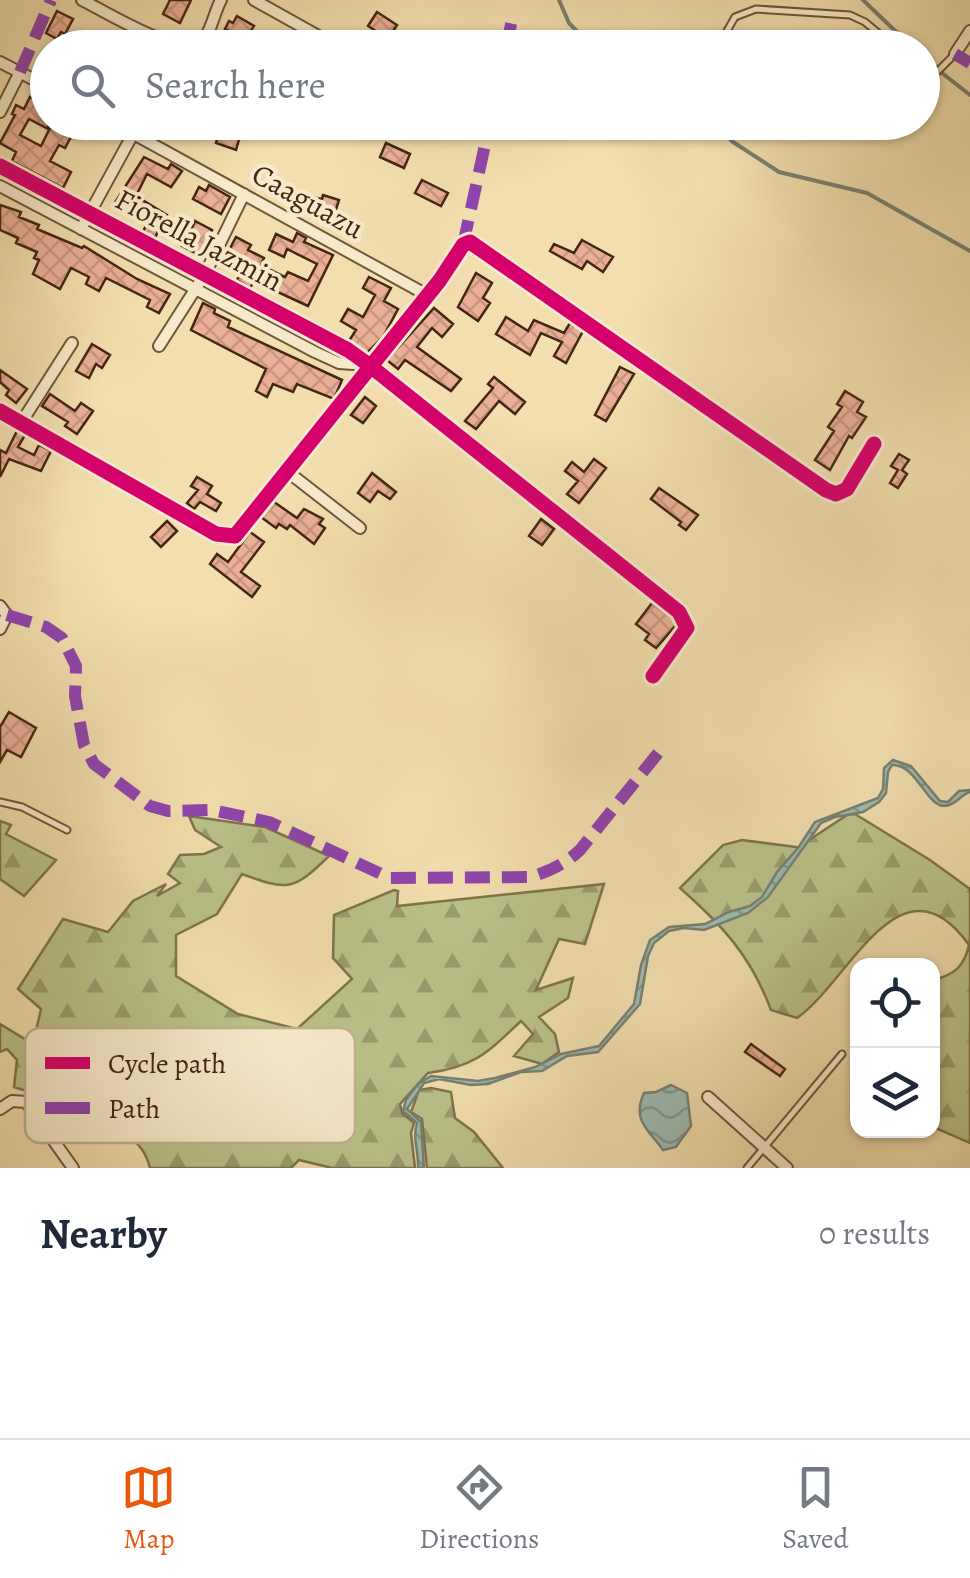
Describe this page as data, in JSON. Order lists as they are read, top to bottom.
{
  "streets": {
    "street": ["Caaguazu", "Fiorella Jazmin"]
  },
  "legend": ["Cycle path", "Path"],
  "page": {
    "search": "Search here",
    "heading": ["Nearby", "0 results"],
    "nav": ["Map", "Directions", "Saved"]
  }
}
